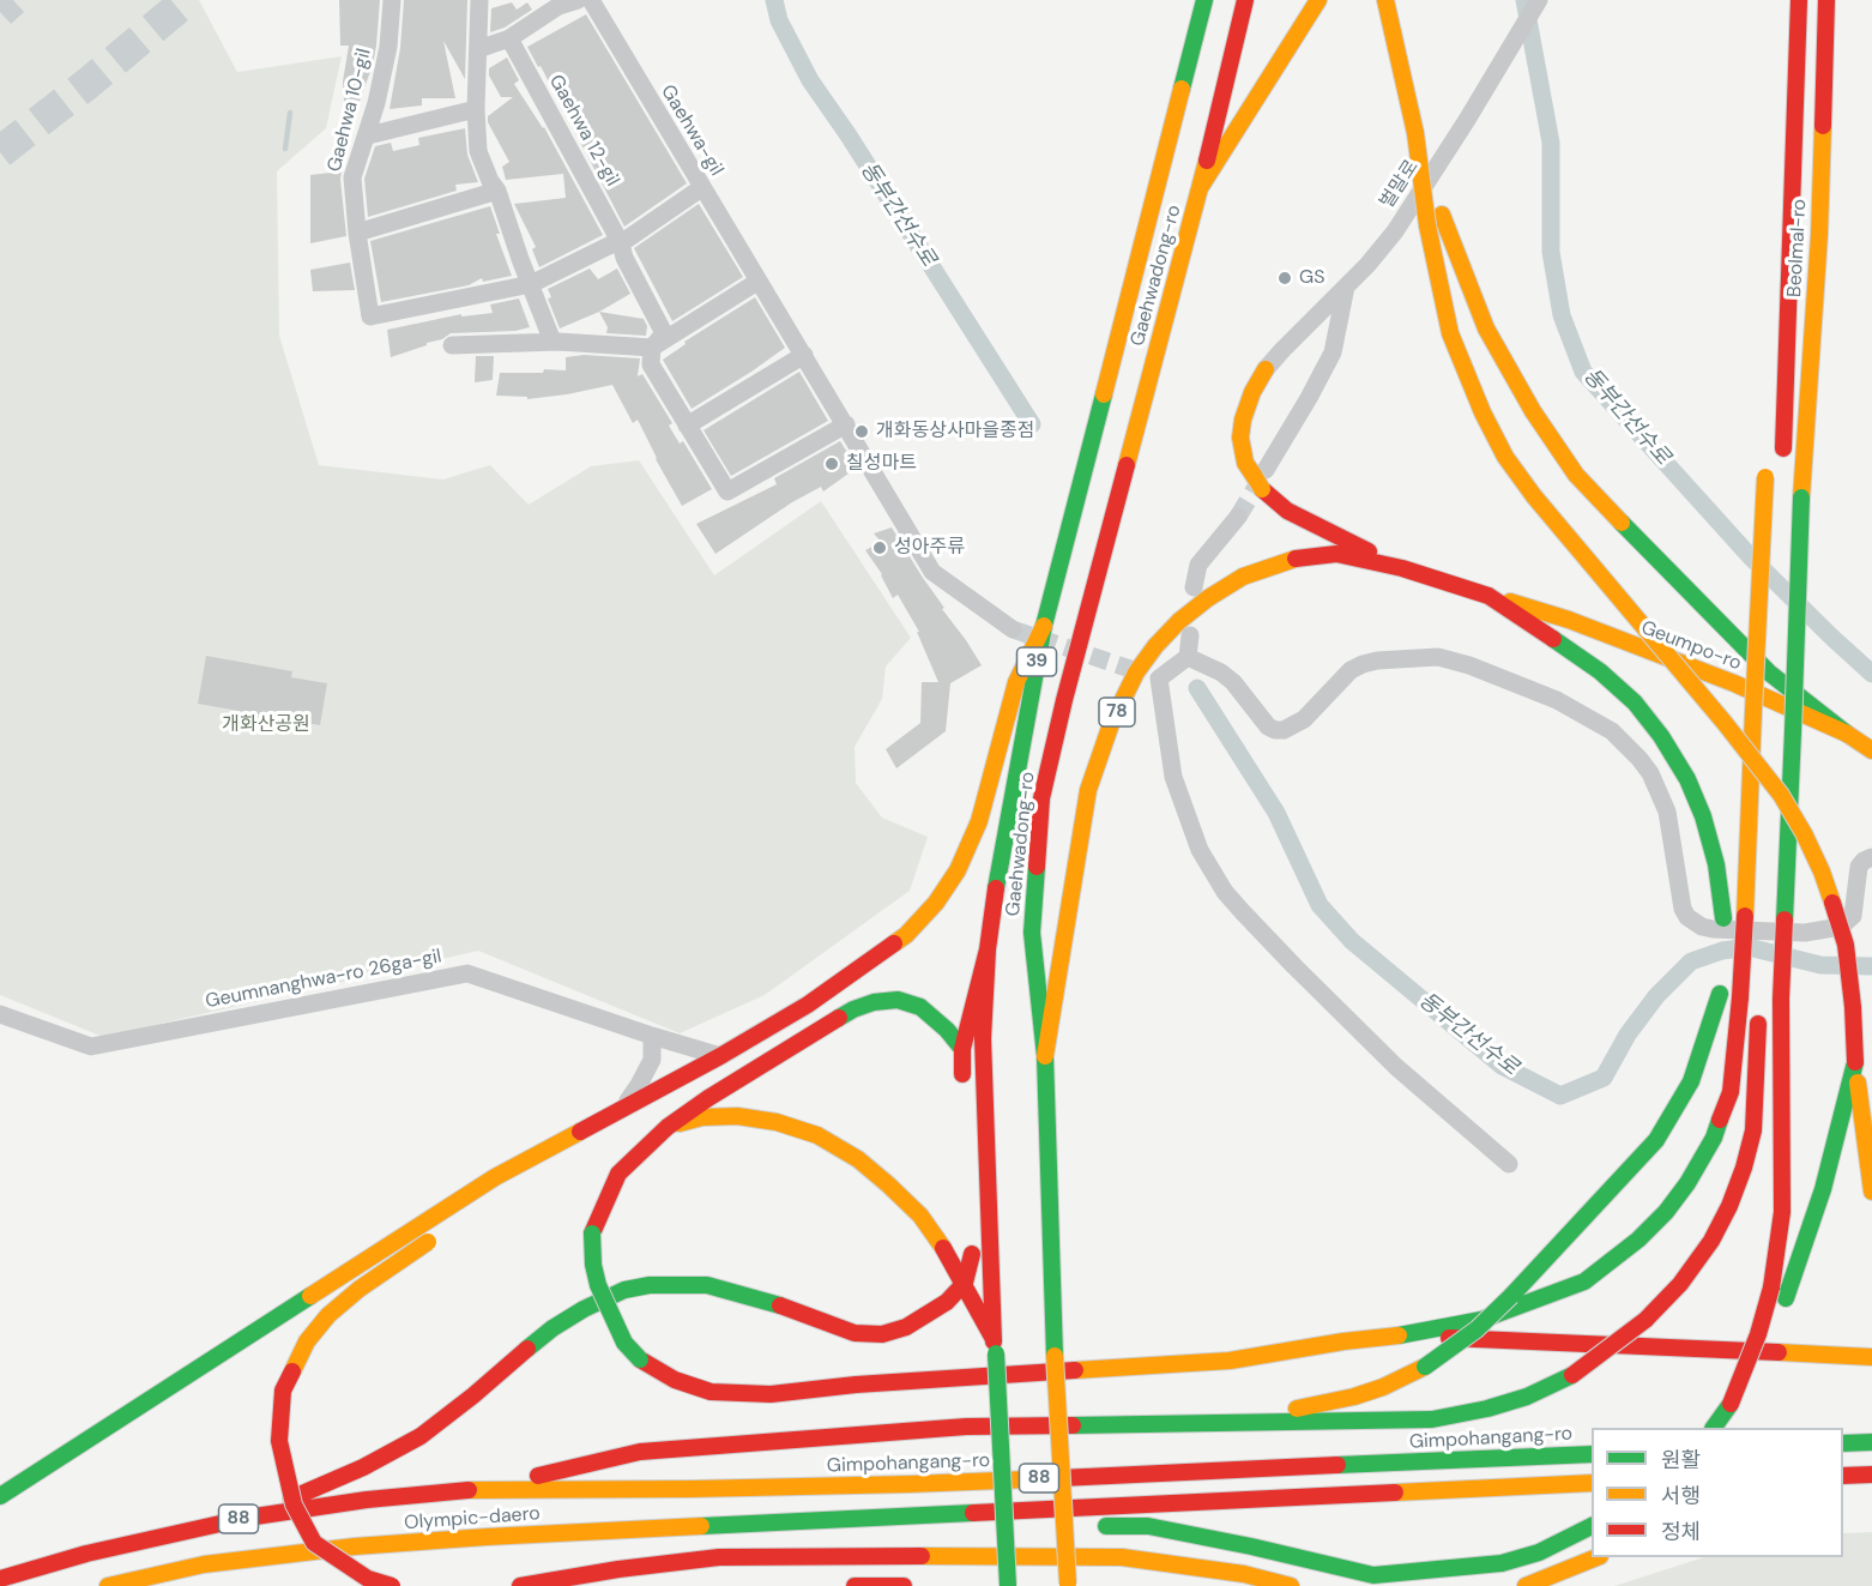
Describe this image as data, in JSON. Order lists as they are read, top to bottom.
{
  "streets": {
    "main road": [
      "Beolmal-ro",
      "Gaehwadong-ro",
      "Geumpo-ro",
      "39",
      "78",
      "Gimpohangang-ro",
      "88",
      "Olympic-daero"
    ],
    "street": [
      "Gaehwa 10-gil",
      "Gaehwa 12-gil",
      "Gaehwa-gil",
      "벌말로",
      "Geumnanghwa-ro 26ga-gil"
    ]
  },
  "crossings": [
    ["Gaehwa 12-gil", "Gaehwa-gil"],
    ["Gaehwadong-ro", "78"],
    ["Geumpo-ro", "78"],
    ["Gimpohangang-ro", "Olympic-daero"],
    ["88", "Olympic-daero"]
  ],
  "water": ["동부간선수로"],
  "parks": ["개화산공원"],
  "places": [
    "GS",
    "개화동상사마을종점",
    "칠성마트",
    "성아주류"
  ],
  "legend": ["원활", "서행", "정체"]
}
